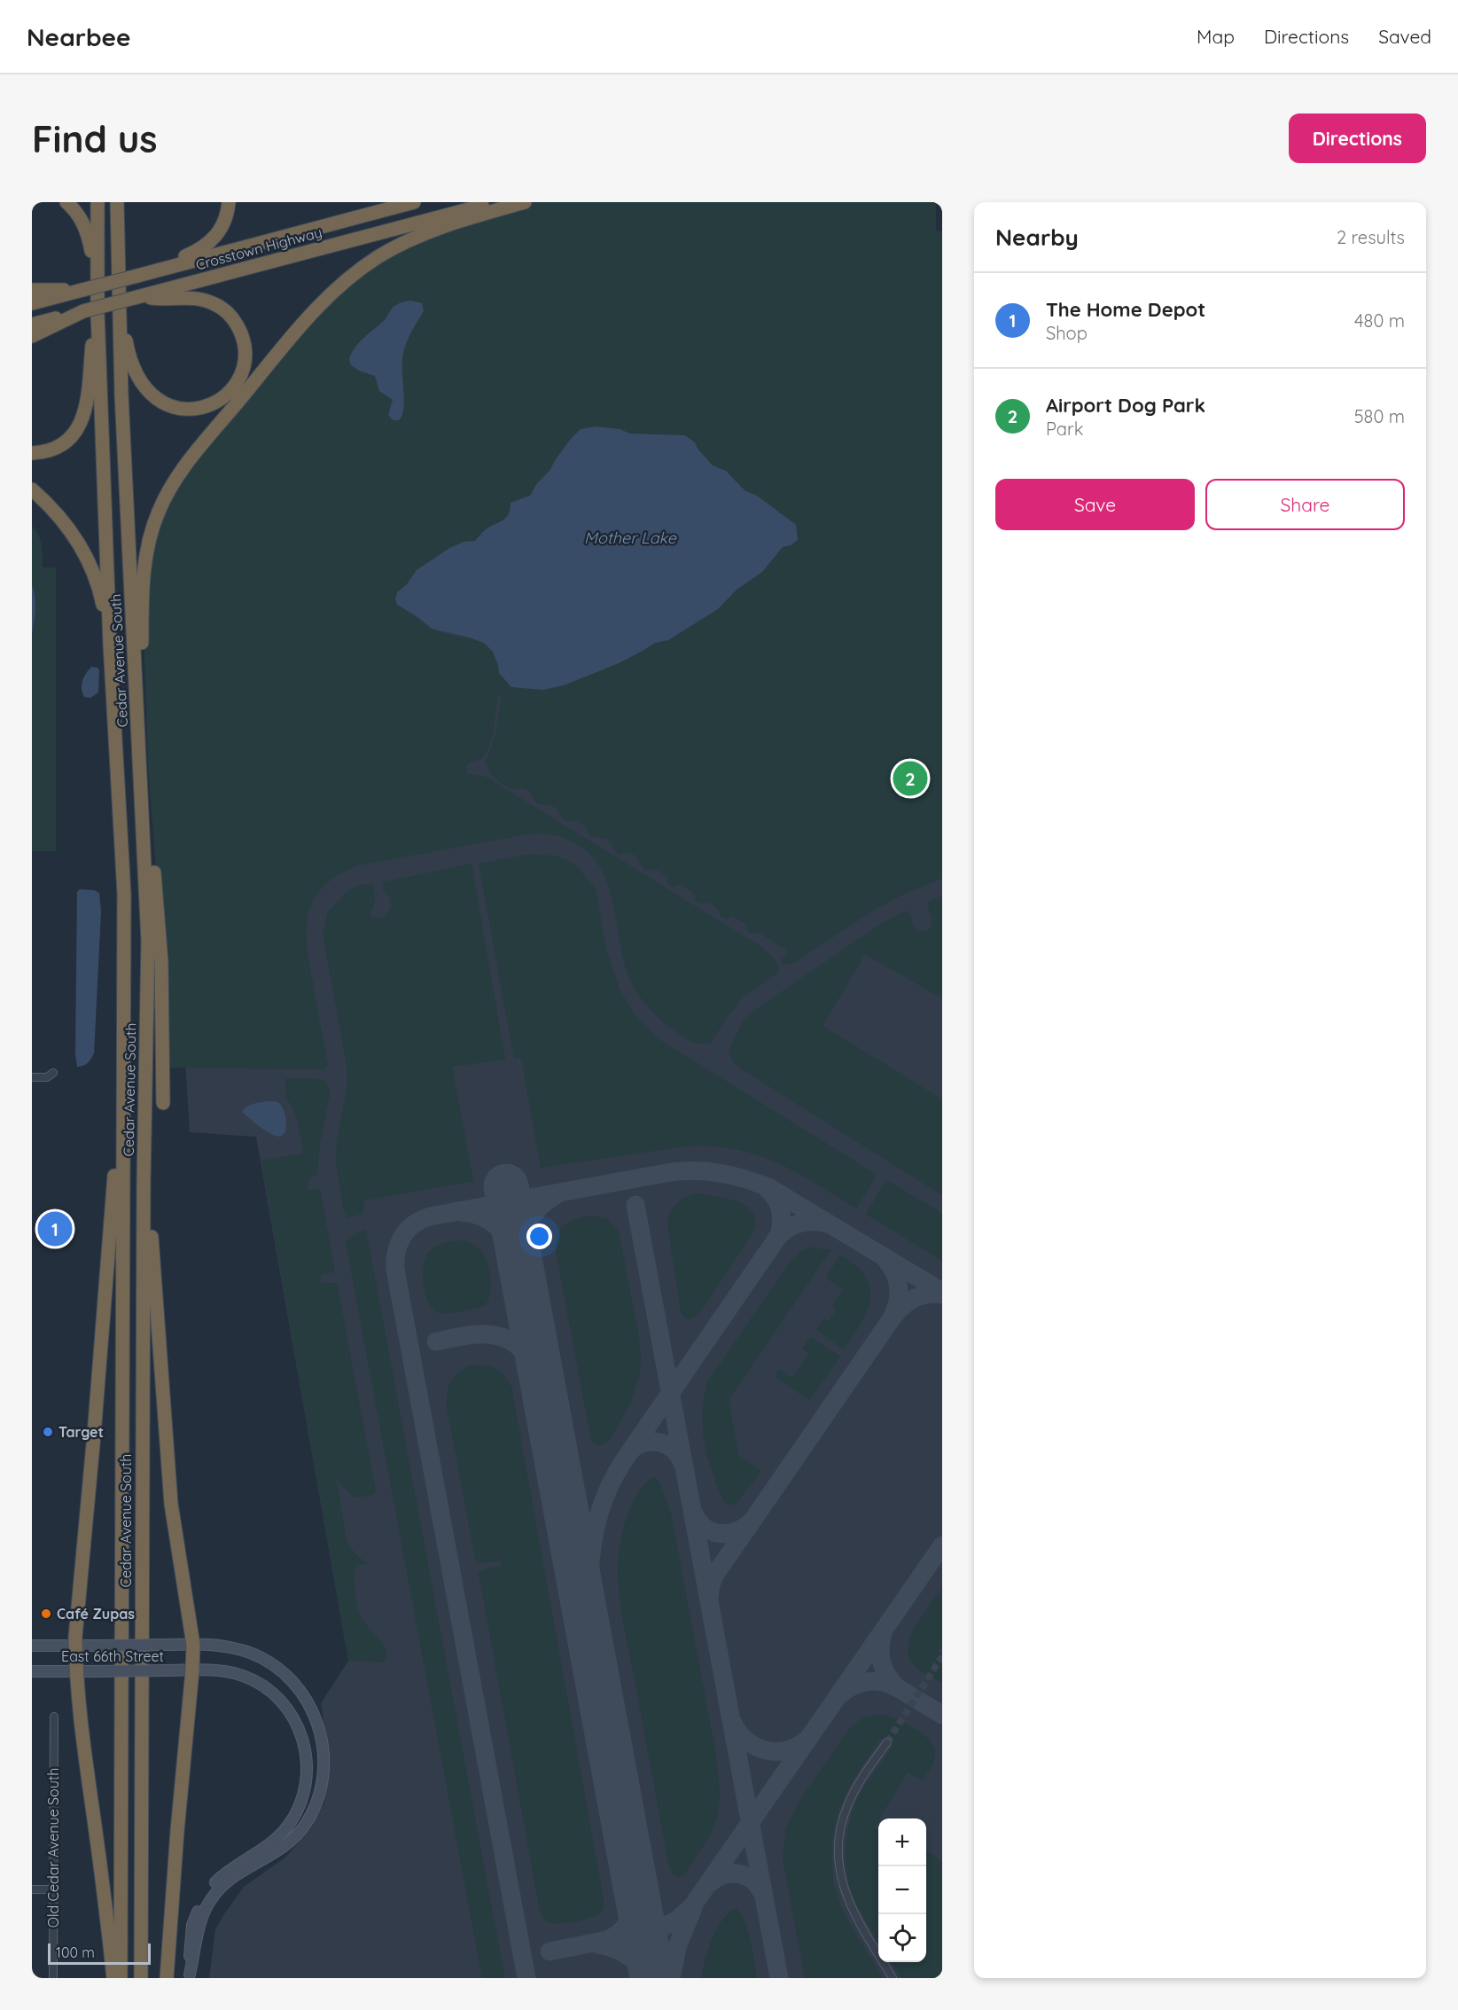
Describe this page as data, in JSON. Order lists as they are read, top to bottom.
{
  "streets": {
    "highway": ["Crosstown Highway", "Cedar Avenue South"],
    "street": ["East 66th Street", "Old Cedar Avenue South"]
  },
  "water": ["Mother Lake"],
  "places": ["Target", "Café Zupas"],
  "scale_bar": "100 m",
  "page": {
    "header": "Nearbee",
    "nav": ["Map", "Directions", "Saved"],
    "buttons": [
      "Directions",
      ["Save", "Share"]
    ],
    "title": "Find us",
    "heading": ["Nearby", "2 results"],
    "list": [
      {
        "mark": "1",
        "name": "The Home Depot",
        "note": "Shop",
        "value": "480 m"
      },
      {
        "mark": "2",
        "name": "Airport Dog Park",
        "note": "Park",
        "value": "580 m"
      }
    ],
    "pins": ["2", "1"],
    "map_buttons": ["+", "−"],
    "scale": "100 m"
  }
}
